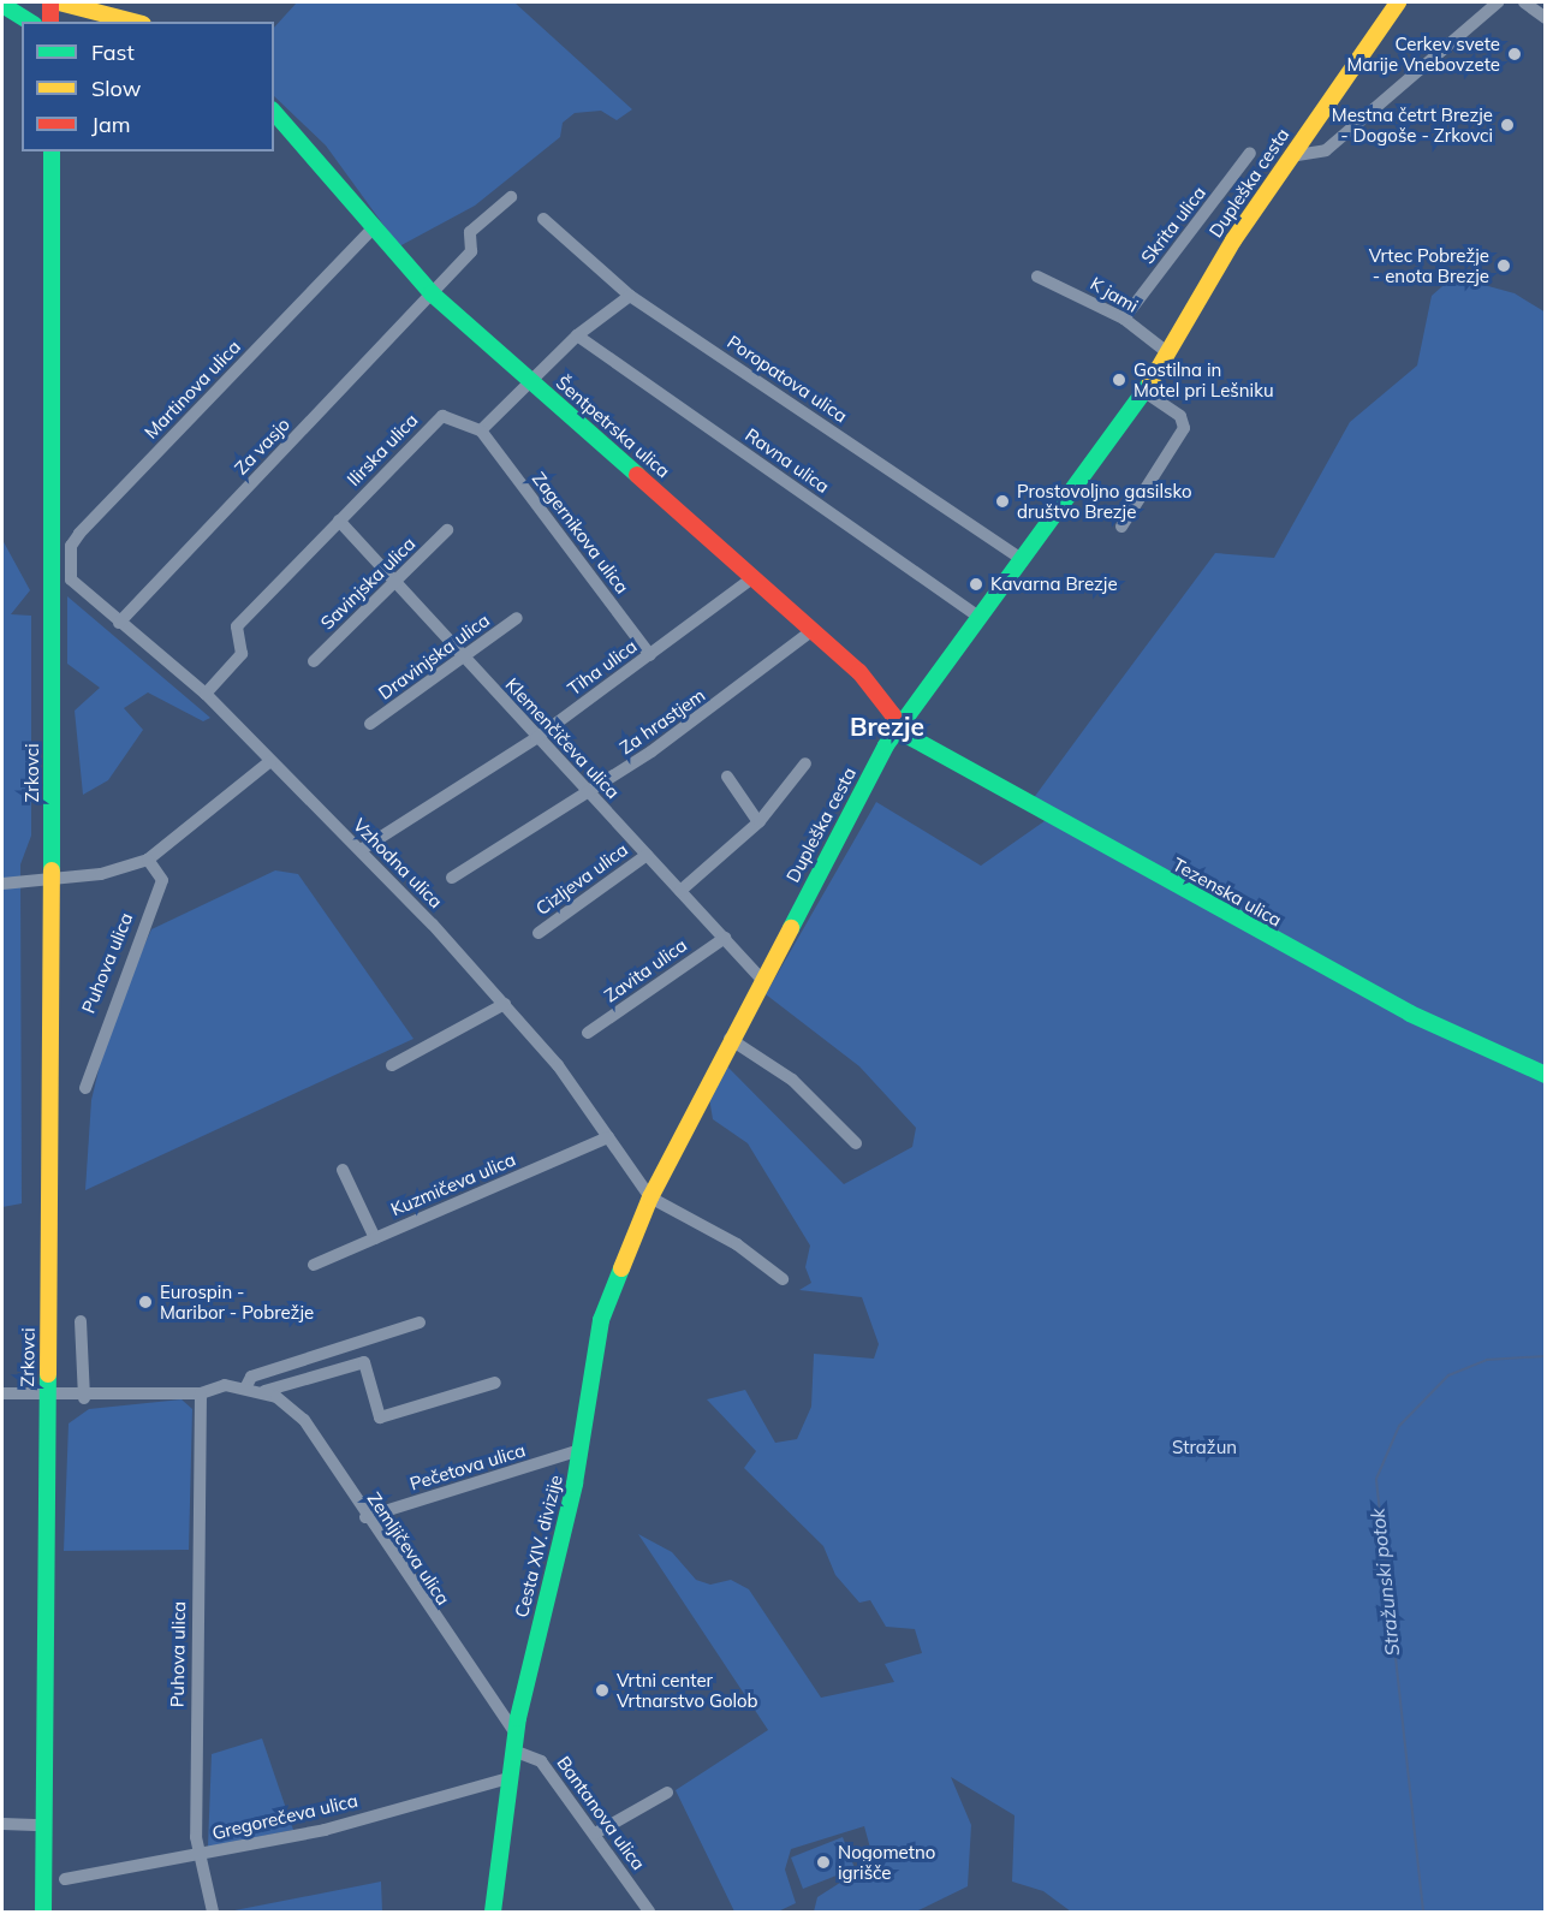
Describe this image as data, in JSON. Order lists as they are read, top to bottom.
{
  "streets": {
    "main road": [
      "Dupleška cesta",
      "Šentpetrska ulica",
      "Zrkovci",
      "Tezenska ulica",
      "Cesta XIV. divizije"
    ],
    "street": [
      "Skrita ulica",
      "K jami",
      "Poropatova ulica",
      "Martinova ulica",
      "Za vasjo",
      "Ilirska ulica",
      "Ravna ulica",
      "Zagernikova ulica",
      "Savinjska ulica",
      "Dravinjska ulica",
      "Tiha ulica",
      "Za hrastjem",
      "Klemenčičeva ulica",
      "Vzhodna ulica",
      "Cizljeva ulica",
      "Puhova ulica",
      "Zavita ulica",
      "Kuzmičeva ulica",
      "Pečetova ulica",
      "Zemljičeva ulica",
      "Bantanova ulica",
      "Gregorečeva ulica"
    ]
  },
  "crossings": [
    ["Dupleška cesta", "K jami"],
    ["Dupleška cesta", "Poropatova ulica"],
    ["Dupleška cesta", "Šentpetrska ulica"],
    ["Dupleška cesta", "Ravna ulica"],
    ["Dupleška cesta", "Klemenčičeva ulica"],
    ["Dupleška cesta", "Vzhodna ulica"],
    ["Dupleška cesta", "Tezenska ulica"],
    ["Dupleška cesta", "Cesta XIV. divizije"],
    ["Skrita ulica", "K jami"],
    ["Martinova ulica", "Šentpetrska ulica"],
    ["Martinova ulica", "Vzhodna ulica"],
    ["Šentpetrska ulica", "Za vasjo"],
    ["Šentpetrska ulica", "Tiha ulica"],
    ["Šentpetrska ulica", "Za hrastjem"],
    ["Šentpetrska ulica", "Tezenska ulica"],
    ["Za vasjo", "Vzhodna ulica"],
    ["Ilirska ulica", "Zagernikova ulica"],
    ["Ilirska ulica", "Klemenčičeva ulica"],
    ["Ilirska ulica", "Vzhodna ulica"],
    ["Zagernikova ulica", "Tiha ulica"],
    ["Savinjska ulica", "Klemenčičeva ulica"],
    ["Dravinjska ulica", "Klemenčičeva ulica"],
    ["Tiha ulica", "Klemenčičeva ulica"],
    ["Tiha ulica", "Vzhodna ulica"],
    ["Za hrastjem", "Klemenčičeva ulica"],
    ["Klemenčičeva ulica", "Cizljeva ulica"],
    ["Klemenčičeva ulica", "Zavita ulica"],
    ["Zrkovci", "Zemljičeva ulica"],
    ["Vzhodna ulica", "Kuzmičeva ulica"],
    ["Vzhodna ulica", "Cesta XIV. divizije"],
    ["Puhova ulica", "Zemljičeva ulica"],
    ["Puhova ulica", "Gregorečeva ulica"],
    ["Pečetova ulica", "Cesta XIV. divizije"],
    ["Pečetova ulica", "Zemljičeva ulica"],
    ["Cesta XIV. divizije", "Zemljičeva ulica"],
    ["Cesta XIV. divizije", "Bantanova ulica"],
    ["Cesta XIV. divizije", "Gregorečeva ulica"],
    ["Zemljičeva ulica", "Bantanova ulica"]
  ],
  "districts": ["Brezje"],
  "water": ["Stražunski potok"],
  "parks": ["Stražun"],
  "places": [
    "Cerkev svete Marije Vnebovzete",
    "Mestna četrt Brezje - Dogoše - Zrkovci",
    "Vrtec Pobrežje - enota Brezje",
    "Gostilna in Motel pri Lešniku",
    "Prostovoljno gasilsko društvo Brezje",
    "Kavarna Brezje",
    "Eurospin - Maribor - Pobrežje",
    "Vrtni center Vrtnarstvo Golob",
    "Nogometno igrišče"
  ],
  "legend": ["Fast", "Slow", "Jam"]
}
